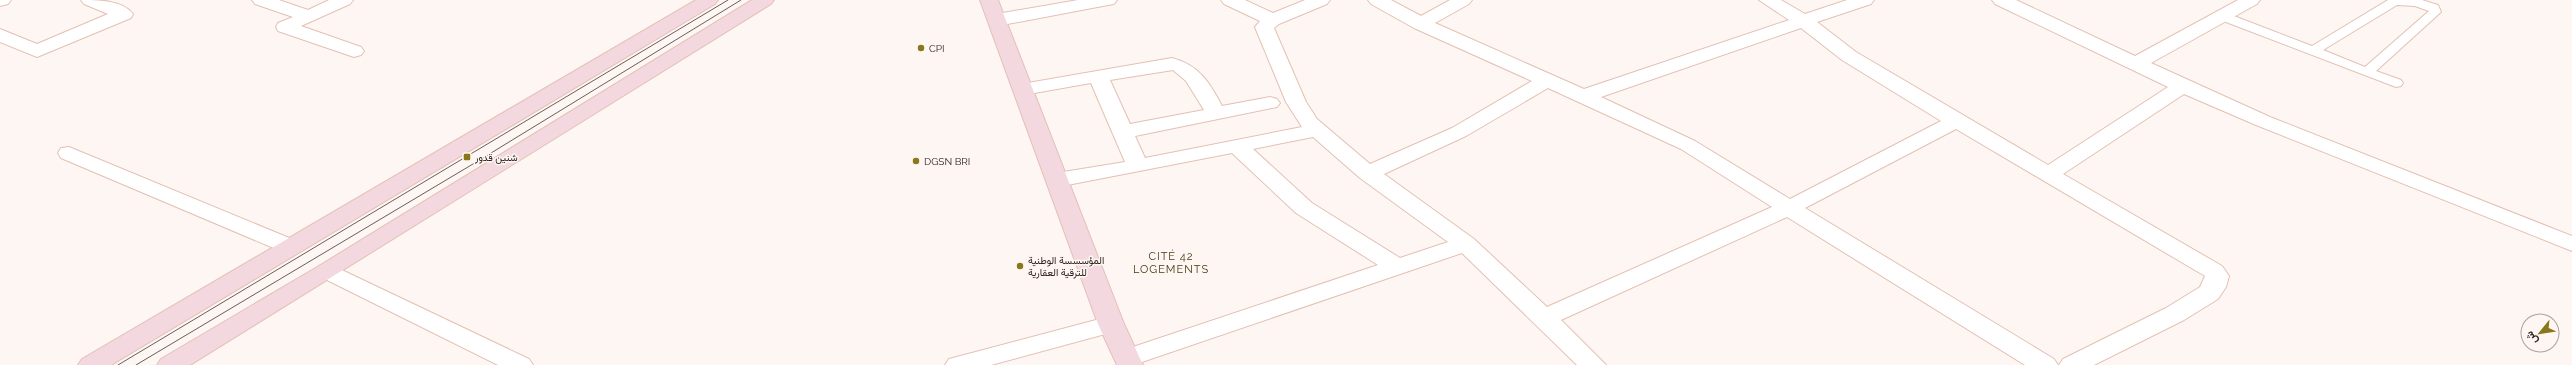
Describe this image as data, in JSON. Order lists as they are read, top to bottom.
{
  "districts": ["CITÉ 42 LOGEMENTS"],
  "places": {
    "other": ["CPI", "DGSN BRI", "المؤسسسة الوطنية للترقية العقارية"],
    "transit": ["شنين قدور"]
  },
  "north": "bottom left"
}
